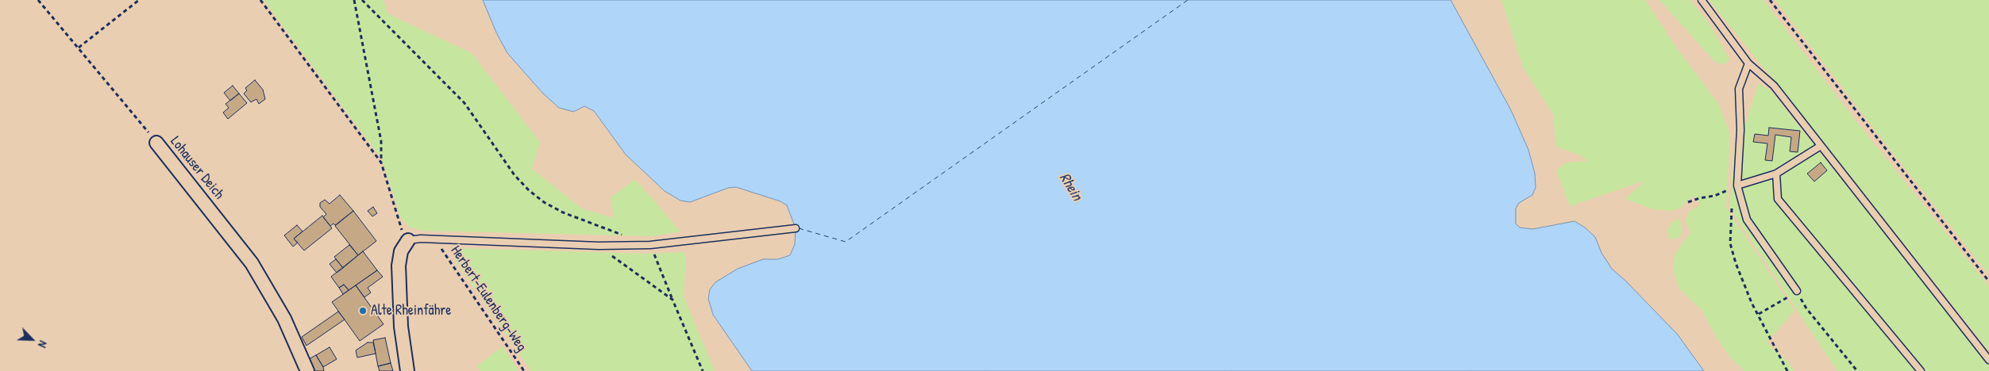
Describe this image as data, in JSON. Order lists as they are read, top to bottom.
{
  "streets": {
    "street": ["Lohauser Deich"],
    "path": ["Herbert-Eulenberg-Weg"]
  },
  "water": ["Rhein"],
  "places": ["Alte Rheinfähre"],
  "north": "bottom right"
}
